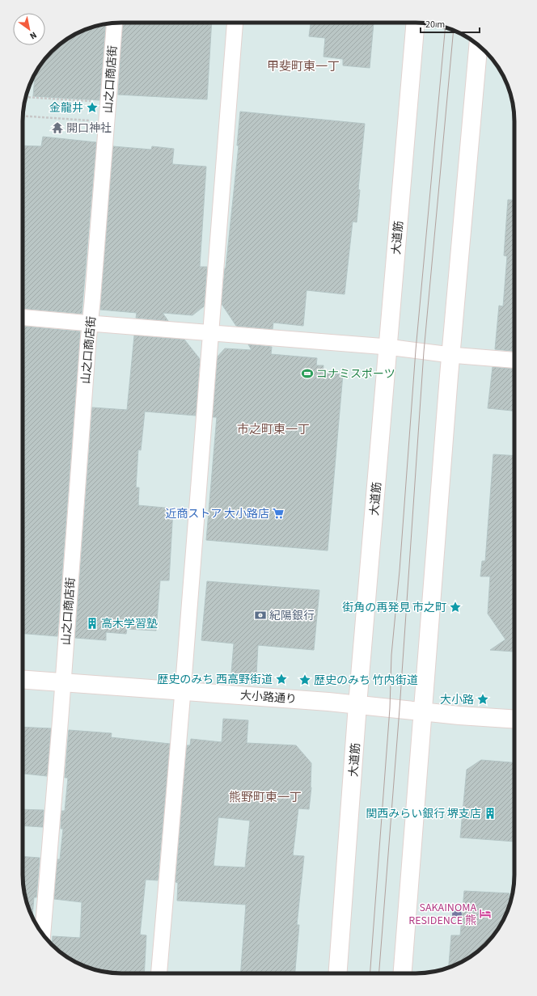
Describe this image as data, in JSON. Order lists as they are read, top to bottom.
{
  "streets": {
    "street": ["山之口商店街", "大道筋", "大小路通り"]
  },
  "crossings": [
    ["山之口商店街", "大小路通り"],
    ["大道筋", "大小路通り"]
  ],
  "districts": ["甲斐町東一丁", "市之町東一丁", "熊野町東一丁"],
  "places": {
    "place": [
      "金龍井",
      "街角の再発見 市之町",
      "歴史のみち 西高野街道",
      "歴史のみち 竹内街道",
      "大小路"
    ],
    "temple": ["開口神社"],
    "sports": ["コナミスポーツ"],
    "supermarket": ["近商ストア 大小路店"],
    "bank": ["紀陽銀行"],
    "building": ["高木学習塾", "関西みらい銀行 堺支店"],
    "hotel": ["SAKAINOMA RESIDENCE 熊"]
  },
  "scale_bar": "20 m",
  "north": "bottom right"
}
